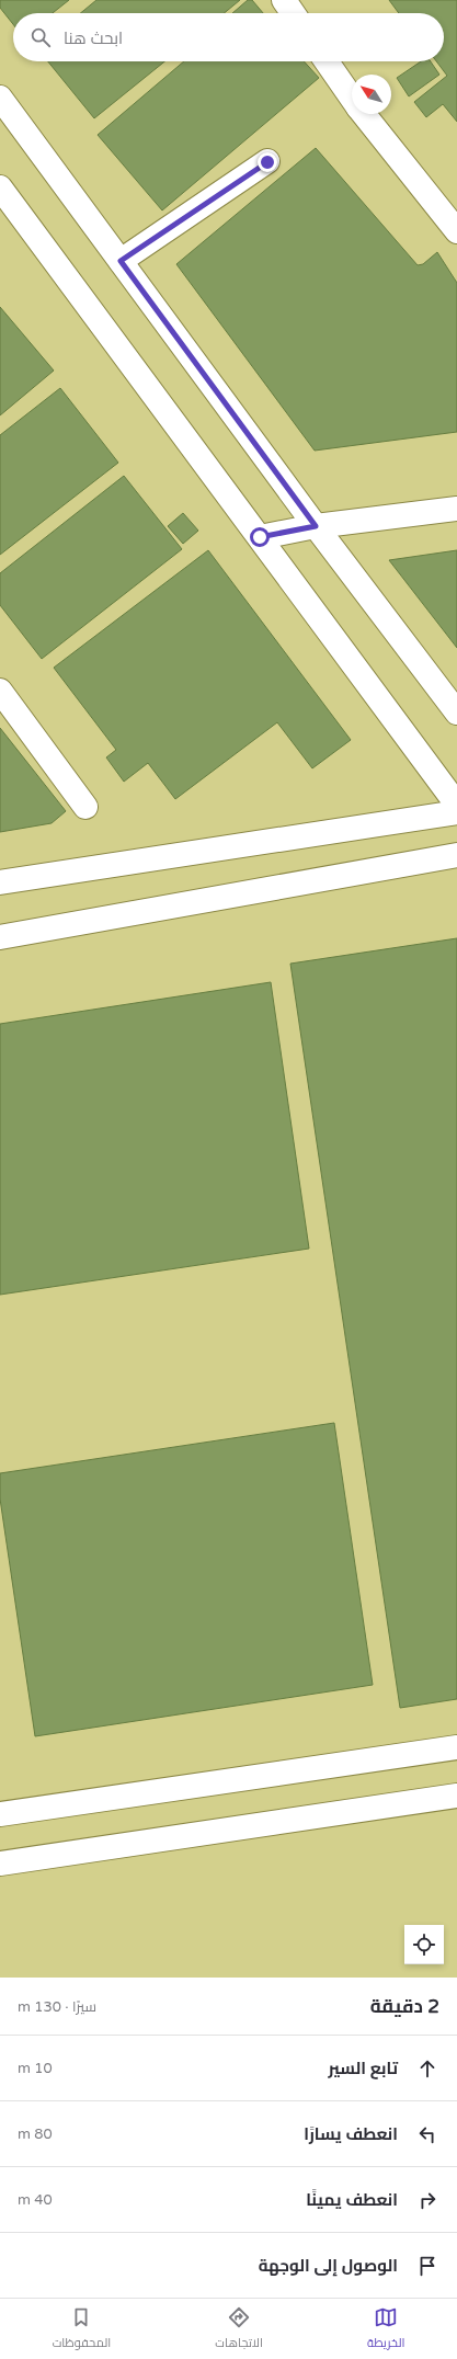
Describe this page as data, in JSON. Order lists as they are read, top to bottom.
{
  "north": "top left",
  "page": {
    "search": "ابحث هنا",
    "heading": ["2 دقيقة", "سيرًا · 130 m"],
    "list": [
      ["تابع السير", "10 m"],
      ["انعطف يسارًا", "80 m"],
      ["انعطف يمينًا", "40 m"],
      "الوصول إلى الوجهة"
    ],
    "nav": ["الخريطة", "الاتجاهات", "المحفوظات"]
  }
}
